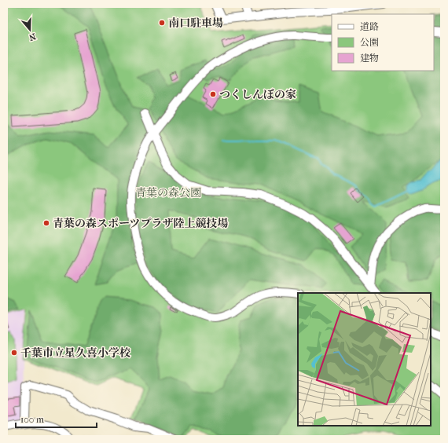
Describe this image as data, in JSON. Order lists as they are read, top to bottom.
{
  "parks": ["青葉の森公園"],
  "places": [
    "南口駐車場",
    "つくしんぼの家",
    "青葉の森スポーツプラザ陸上競技場",
    "千葉市立星久喜小学校"
  ],
  "legend": ["道路", "公園", "建物"],
  "scale_bar": "100 m",
  "north": "bottom"
}
